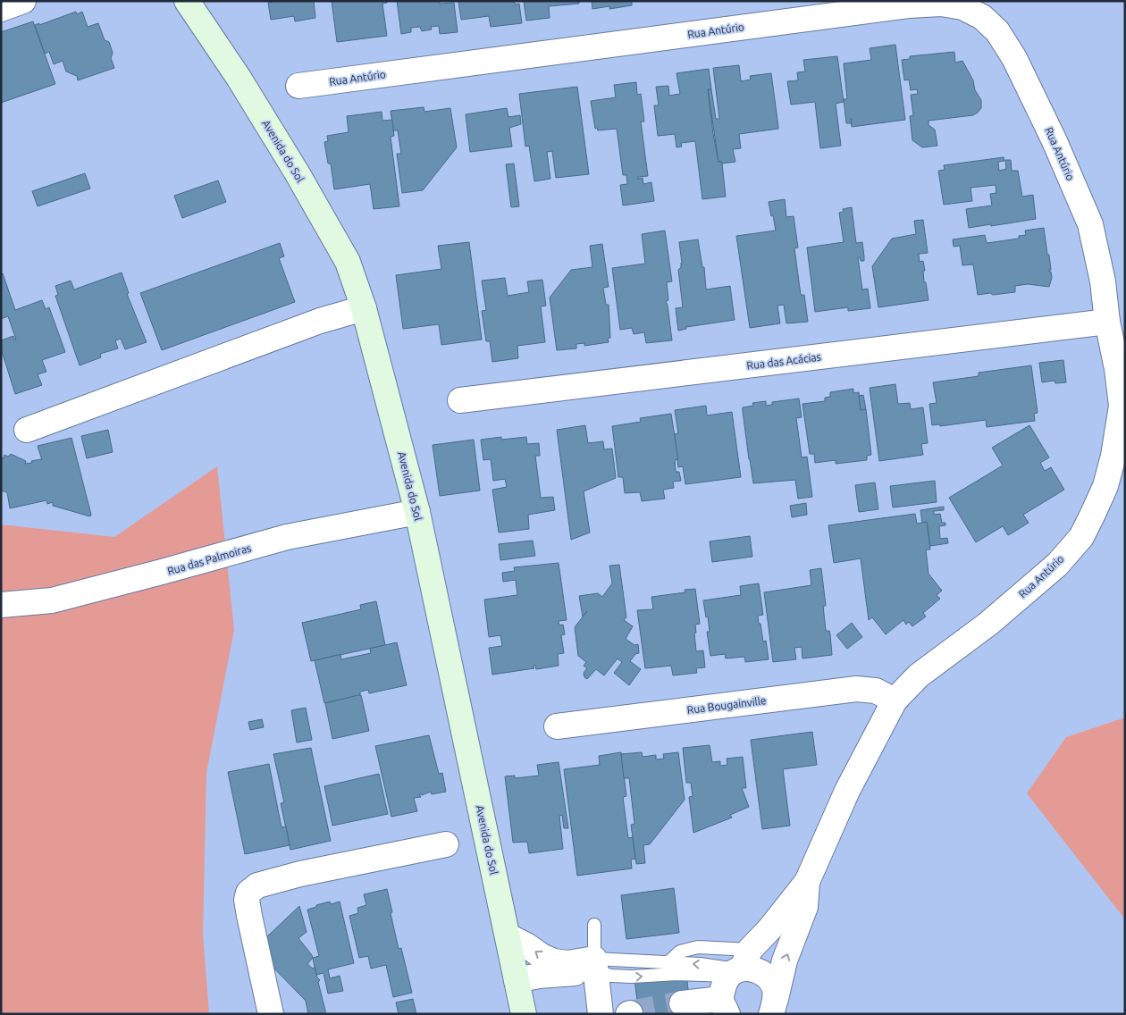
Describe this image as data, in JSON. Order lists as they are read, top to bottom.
{
  "streets": {
    "street": [
      "Rua Antúrio",
      "Avenida do Sol",
      "Rua das Acácias",
      "Rua das Palmoiras",
      "Rua Bougainville"
    ]
  },
  "crossings": [
    ["Rua Antúrio", "Rua das Acácias"],
    ["Rua Antúrio", "Rua Bougainville"],
    ["Avenida do Sol", "Rua das Palmoiras"]
  ]
}
